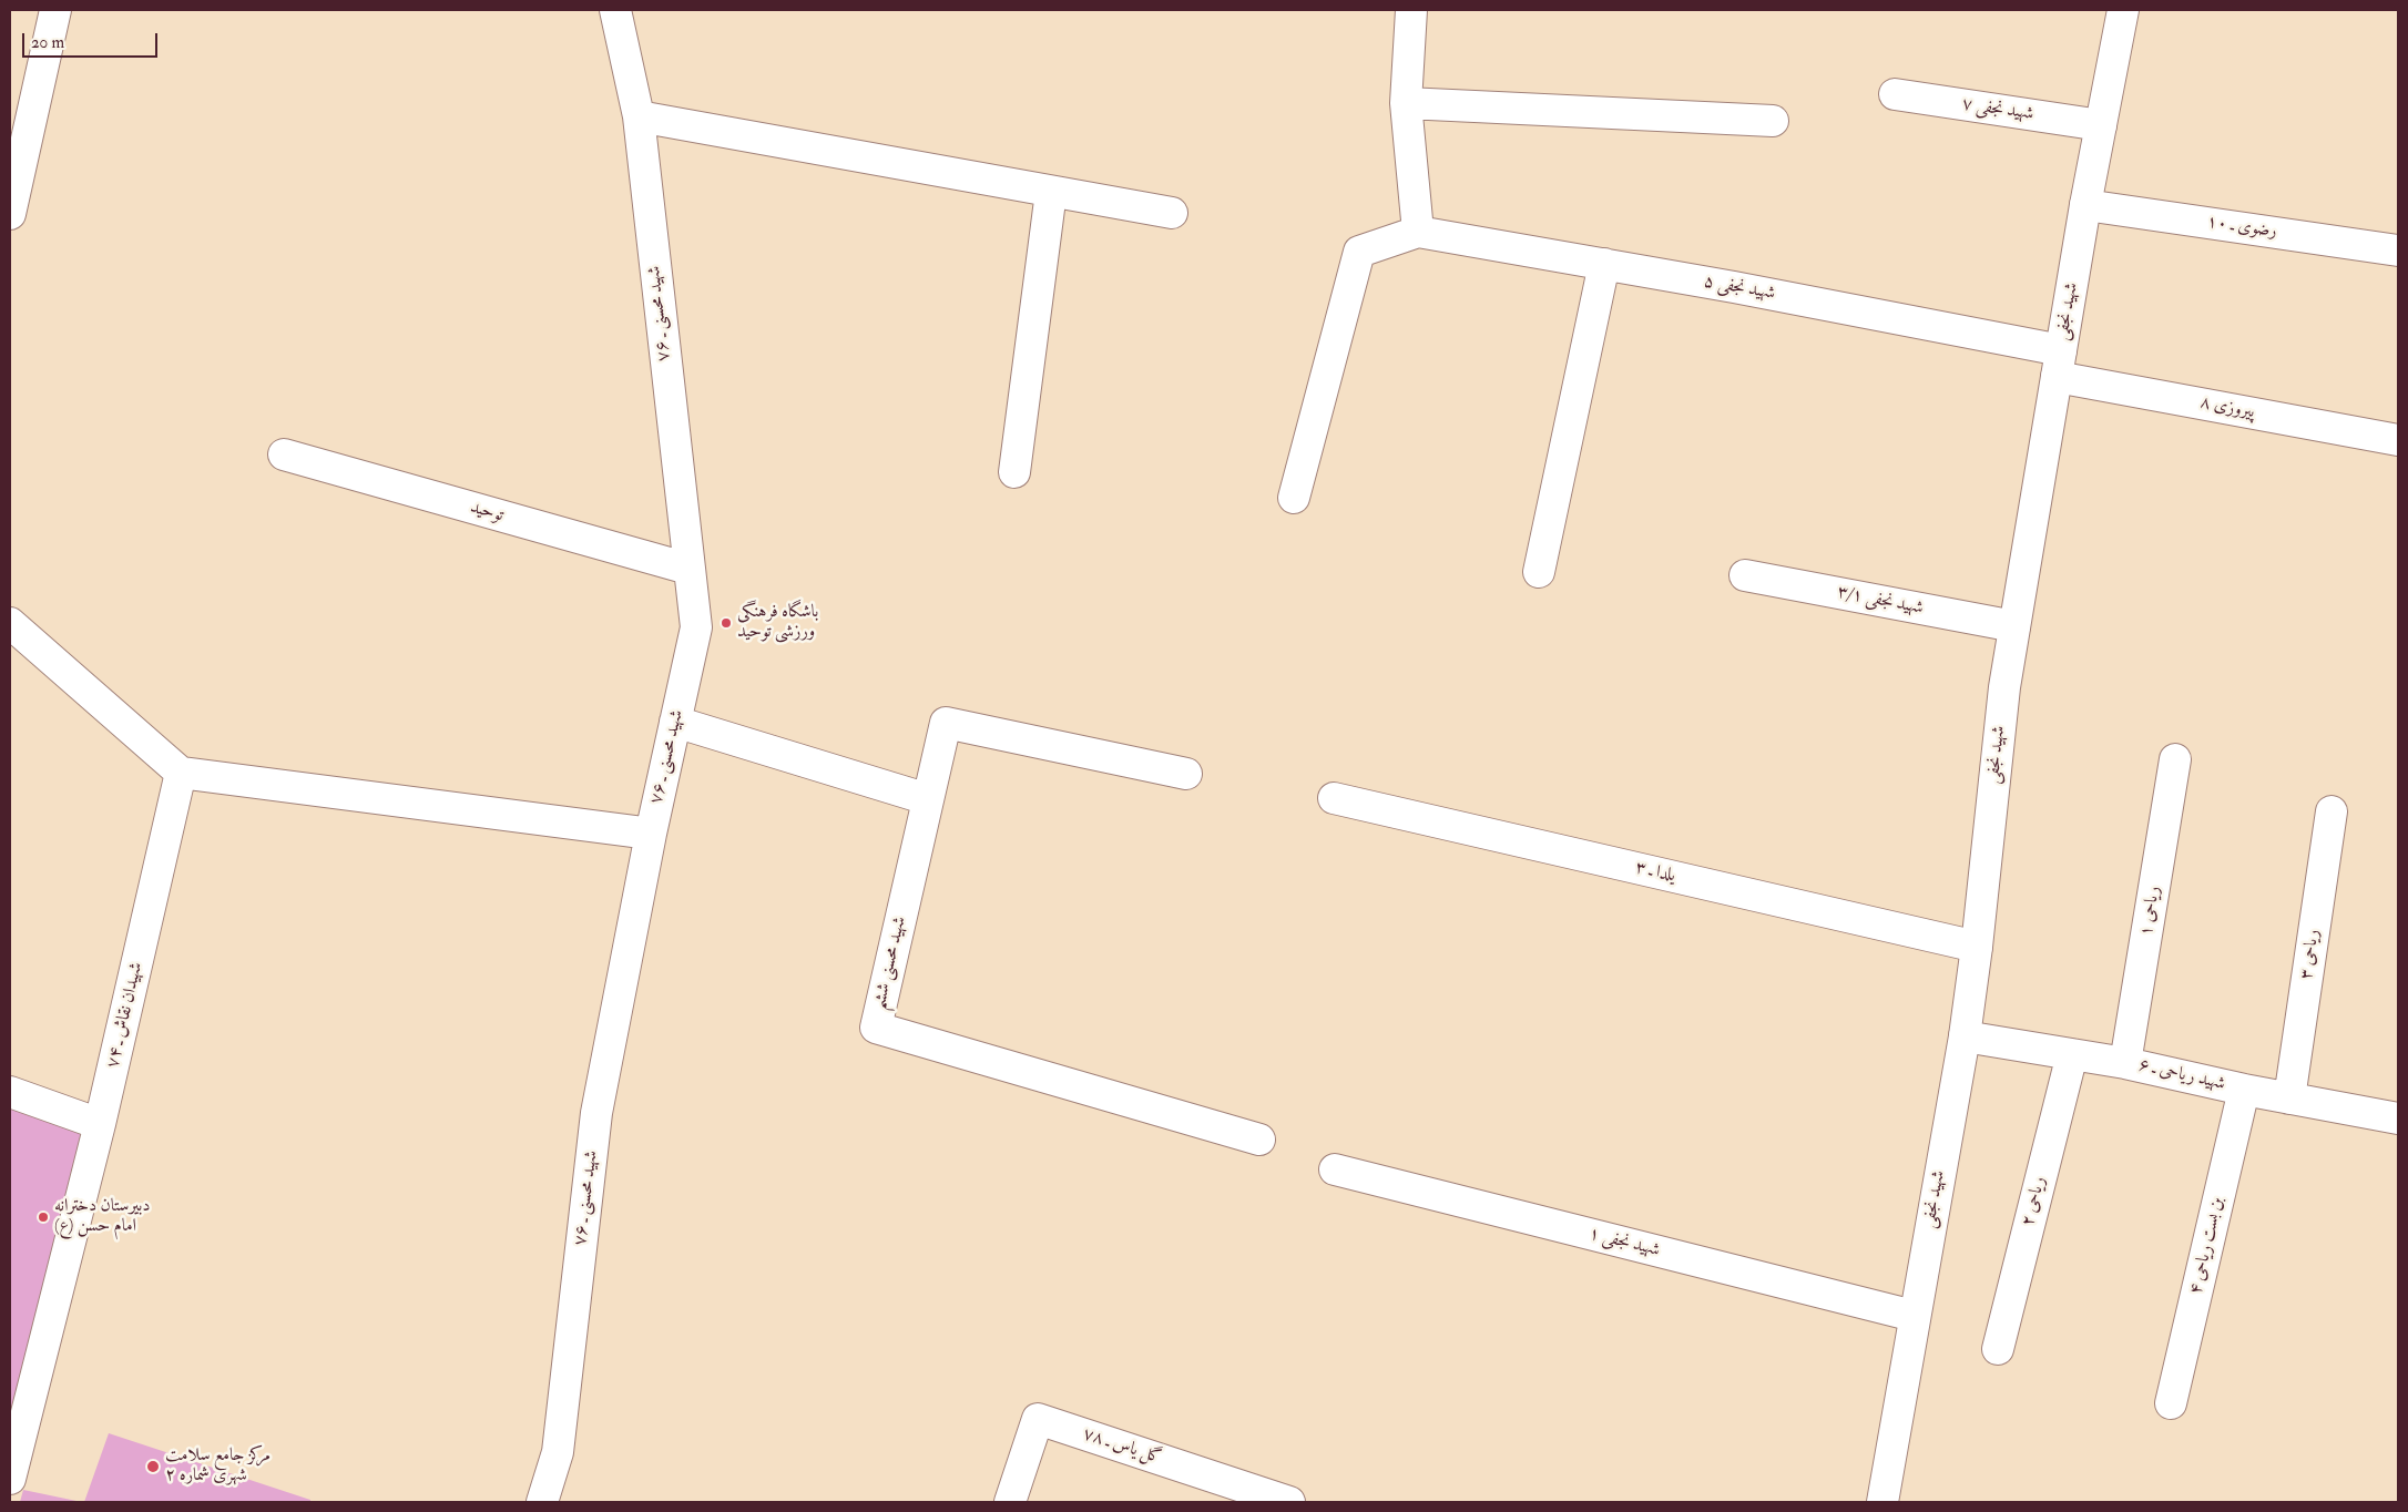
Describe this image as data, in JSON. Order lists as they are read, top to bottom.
{
  "streets": {
    "street": [
      "شهید نجفی ۷",
      "رضوی ـ ۱۰",
      "شهید نجفی ۵",
      "شهید نجفی",
      "شهید محسنی ـ ۷۶",
      "پیروزی ۸",
      "توحید",
      "شهید نجفی ۳/۱",
      "یلدا ـ ۳",
      "ریاحی ۱",
      "ریاحی ۳",
      "شهید محسنی ششم",
      "شهیدان نقاش ـ ۷۴",
      "شهید ریاحی ـ ۶",
      "ریاحی ۲",
      "شهید نجفی ۱",
      "بن بست ریاحی ۴",
      "گل یاس ـ ۷۸"
    ]
  },
  "crossings": [
    ["شهید نجفی ۷", "شهید نجفی"],
    ["رضوی ـ ۱۰", "شهید نجفی"],
    ["شهید نجفی ۵", "شهید نجفی"],
    ["شهید نجفی ۵", "پیروزی ۸"],
    ["شهید نجفی", "پیروزی ۸"],
    ["شهید نجفی", "شهید نجفی ۳/۱"],
    ["شهید نجفی", "یلدا ـ ۳"],
    ["شهید نجفی", "شهید ریاحی ـ ۶"],
    ["شهید نجفی", "شهید نجفی ۱"],
    ["شهید محسنی ـ ۷۶", "توحید"],
    ["ریاحی ۱", "شهید ریاحی ـ ۶"],
    ["ریاحی ۳", "شهید ریاحی ـ ۶"],
    ["شهید ریاحی ـ ۶", "ریاحی ۲"],
    ["شهید ریاحی ـ ۶", "بن بست ریاحی ۴"]
  ],
  "places": ["باشگاه فرهنگی ورزشی توحید", "دبیرستان دخترانه امام حسن (ع)", "مرکز جامع سلامت شهری شماره ۲"],
  "scale_bar": "20 m"
}
